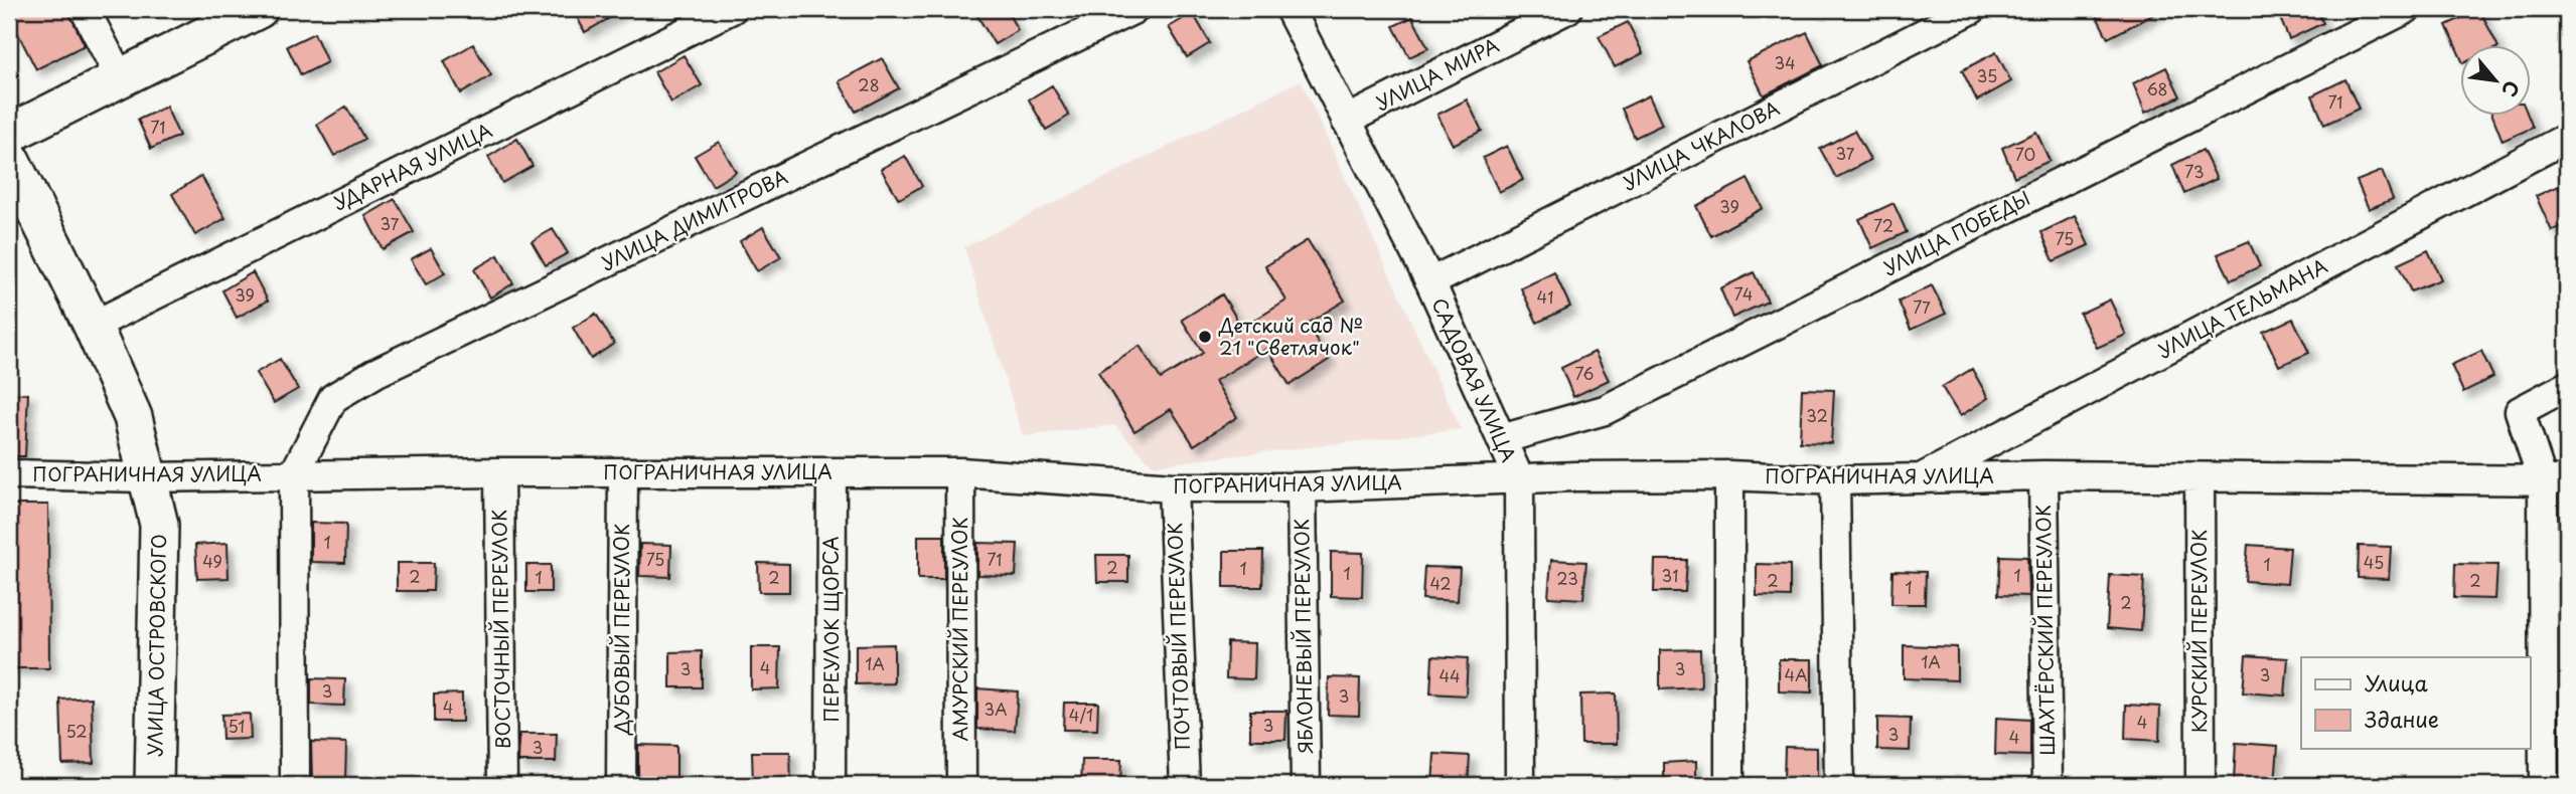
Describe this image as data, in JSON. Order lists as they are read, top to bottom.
{
  "streets": {
    "main road": ["УЛИЦА ОСТРОВСКОГО"],
    "street": [
      "УЛИЦА МИРА",
      "УЛИЦА ЧКАЛОВА",
      "УДАРНАЯ УЛИЦА",
      "УЛИЦА ДИМИТРОВА",
      "УЛИЦА ПОБЕДЫ",
      "УЛИЦА ТЕЛЬМАНА",
      "САДОВАЯ УЛИЦА",
      "ПОГРАНИЧНАЯ УЛИЦА",
      "ВОСТОЧНЫЙ ПЕРЕУЛОК",
      "ДУБОВЫЙ ПЕРЕУЛОК",
      "ПЕРЕУЛОК ЩОРСА",
      "АМУРСКИЙ ПЕРЕУЛОК",
      "ШАХТЁРСКИЙ ПЕРЕУЛОК",
      "КУРСКИЙ ПЕРЕУЛОК",
      "ПОЧТОВЫЙ ПЕРЕУЛОК",
      "ЯБЛОНЕВЫЙ ПЕРЕУЛОК"
    ]
  },
  "crossings": [
    ["УЛИЦА МИРА", "САДОВАЯ УЛИЦА"],
    ["УЛИЦА ЧКАЛОВА", "САДОВАЯ УЛИЦА"],
    ["УДАРНАЯ УЛИЦА", "УЛИЦА ОСТРОВСКОГО"],
    ["УЛИЦА ДИМИТРОВА", "ПОГРАНИЧНАЯ УЛИЦА"],
    ["УЛИЦА ПОБЕДЫ", "САДОВАЯ УЛИЦА"],
    ["УЛИЦА ТЕЛЬМАНА", "ПОГРАНИЧНАЯ УЛИЦА"],
    ["САДОВАЯ УЛИЦА", "ПОГРАНИЧНАЯ УЛИЦА"],
    ["ПОГРАНИЧНАЯ УЛИЦА", "ВОСТОЧНЫЙ ПЕРЕУЛОК"],
    ["ПОГРАНИЧНАЯ УЛИЦА", "ДУБОВЫЙ ПЕРЕУЛОК"],
    ["ПОГРАНИЧНАЯ УЛИЦА", "ПЕРЕУЛОК ЩОРСА"],
    ["ПОГРАНИЧНАЯ УЛИЦА", "АМУРСКИЙ ПЕРЕУЛОК"],
    ["ПОГРАНИЧНАЯ УЛИЦА", "ШАХТЁРСКИЙ ПЕРЕУЛОК"],
    ["ПОГРАНИЧНАЯ УЛИЦА", "КУРСКИЙ ПЕРЕУЛОК"],
    ["ПОГРАНИЧНАЯ УЛИЦА", "ПОЧТОВЫЙ ПЕРЕУЛОК"],
    ["ПОГРАНИЧНАЯ УЛИЦА", "ЯБЛОНЕВЫЙ ПЕРЕУЛОК"],
    ["ПОГРАНИЧНАЯ УЛИЦА", "УЛИЦА ОСТРОВСКОГО"]
  ],
  "places": ["Детский сад № 21 \"Светлячок\""],
  "house_numbers": [
    "34",
    "35",
    "28",
    "68",
    "71",
    "71",
    "37",
    "70",
    "73",
    "39",
    "37",
    "72",
    "75",
    "74",
    "39",
    "41",
    "77",
    "76",
    "32",
    "1",
    "75",
    "71",
    "49",
    "45",
    "1",
    "2",
    "1",
    "1",
    "31",
    "1",
    "2",
    "1",
    "2",
    "23",
    "2",
    "2",
    "42",
    "1",
    "2",
    "1А",
    "1А",
    "4",
    "3",
    "3",
    "4А",
    "3",
    "44",
    "3",
    "3",
    "4",
    "3А",
    "4/1",
    "4",
    "3",
    "51",
    "52",
    "3",
    "4",
    "3"
  ],
  "legend": ["Улица", "Здание"],
  "north": "bottom right"
}
